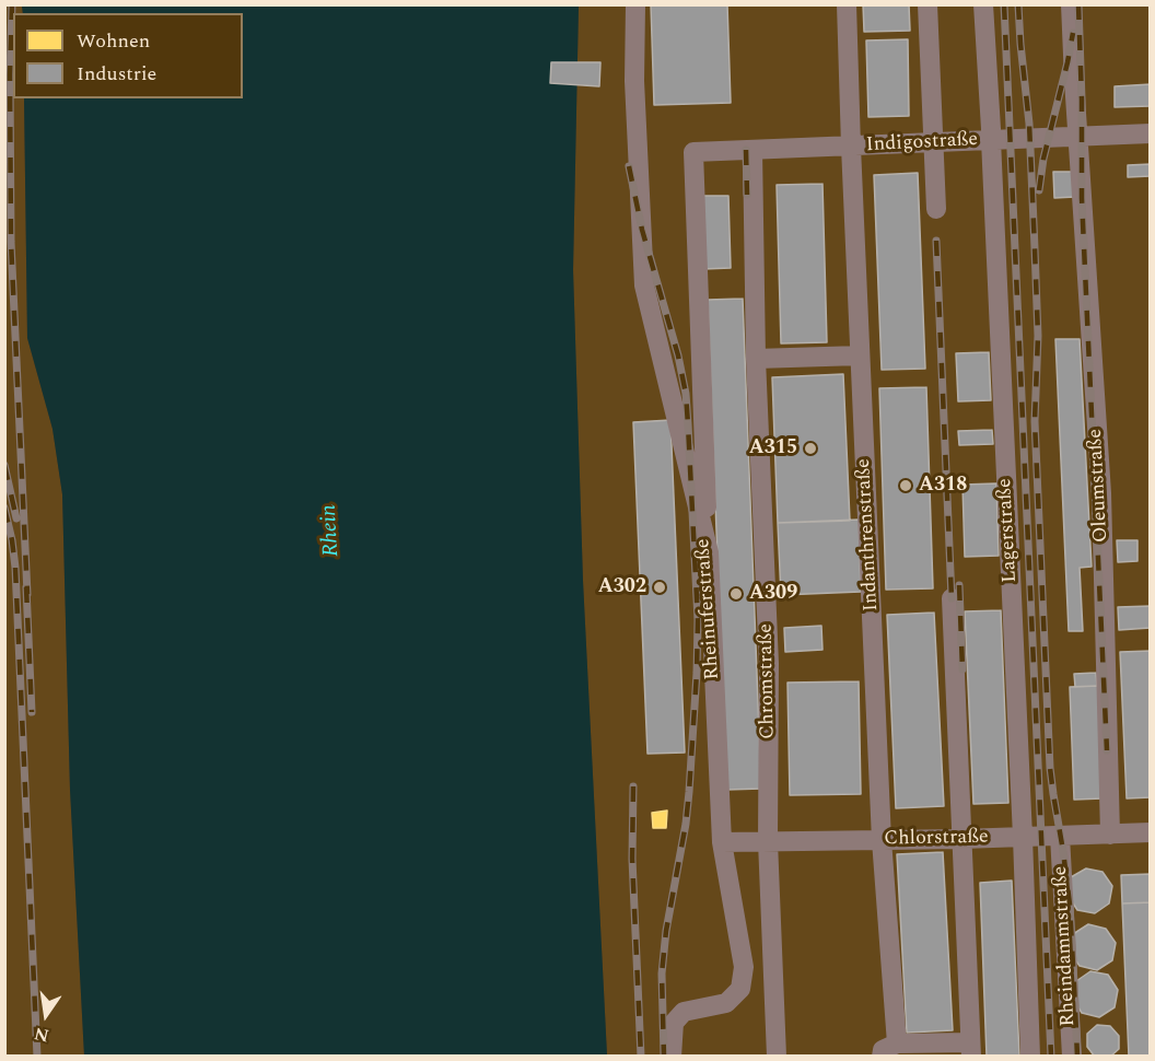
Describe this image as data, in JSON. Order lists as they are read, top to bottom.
{
  "streets": {
    "street": [
      "Indigostraße",
      "Oleumstraße",
      "Lagerstraße",
      "Indanthrenstraße",
      "Rheinuferstraße",
      "Chromstraße",
      "Chlorstraße",
      "Rheindammstraße"
    ]
  },
  "crossings": [
    ["Indigostraße", "Oleumstraße"],
    ["Indigostraße", "Lagerstraße"],
    ["Indigostraße", "Indanthrenstraße"],
    ["Indigostraße", "Rheinuferstraße"],
    ["Indigostraße", "Chromstraße"],
    ["Oleumstraße", "Chlorstraße"],
    ["Lagerstraße", "Chlorstraße"],
    ["Indanthrenstraße", "Chlorstraße"],
    ["Rheinuferstraße", "Chlorstraße"],
    ["Chromstraße", "Chlorstraße"],
    ["Chlorstraße", "Rheindammstraße"]
  ],
  "water": ["Rhein"],
  "places": [
    "A315",
    "A318",
    "A302",
    "A309"
  ],
  "legend": ["Wohnen", "Industrie"],
  "north": "bottom"
}
